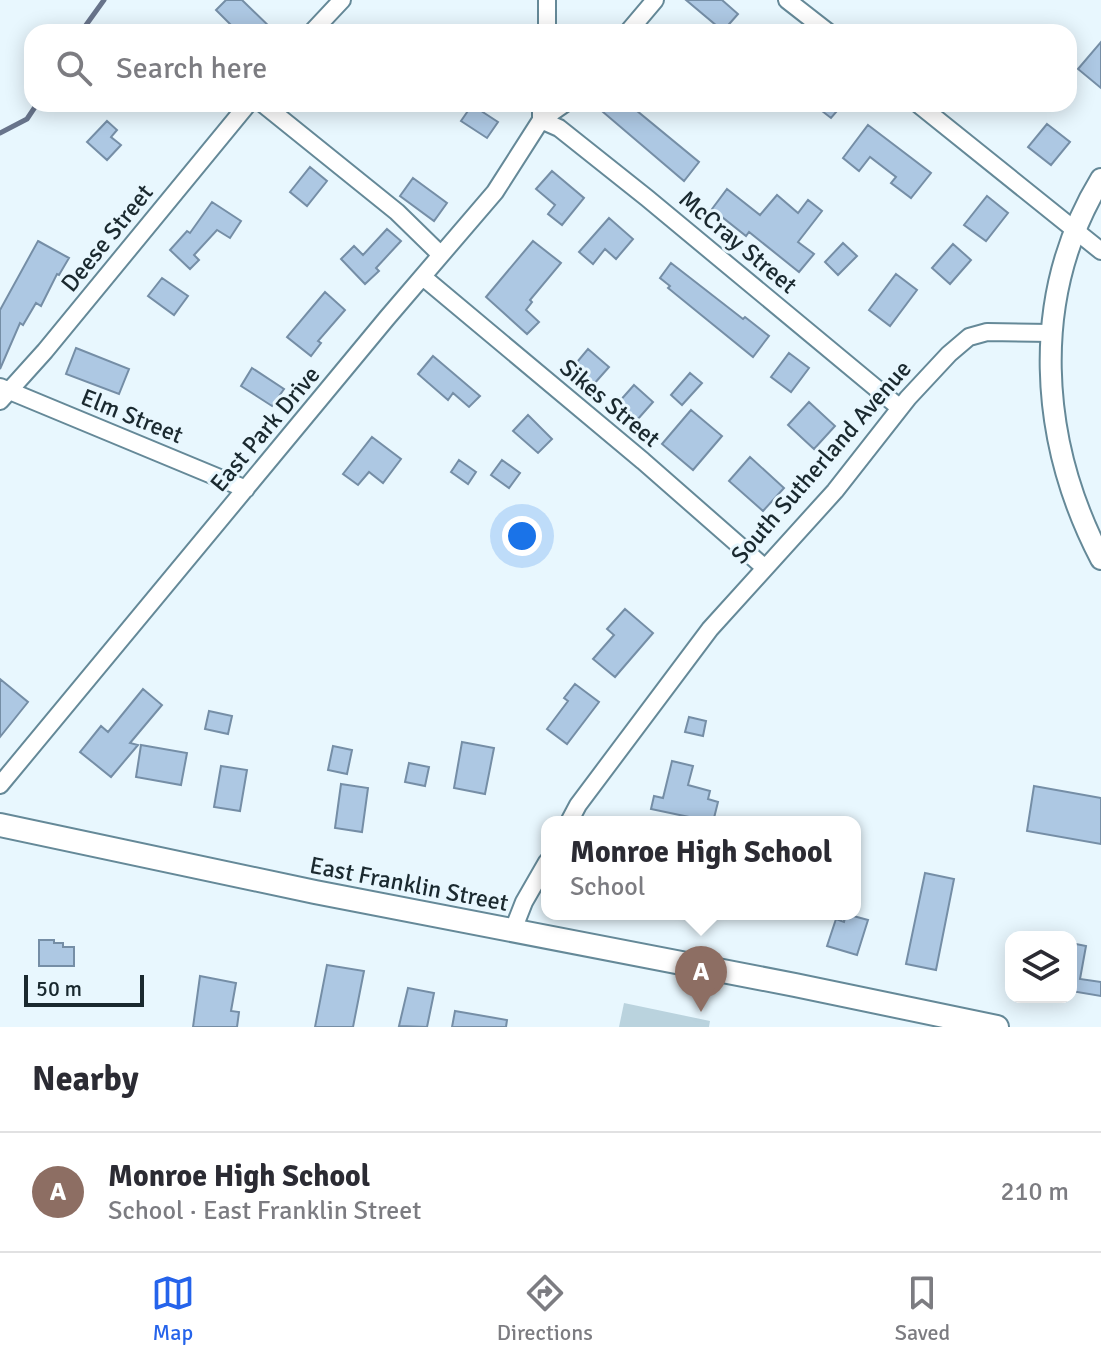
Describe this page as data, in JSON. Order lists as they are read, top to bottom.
{
  "streets": {
    "main road": ["East Franklin Street"],
    "street": [
      "Deese Street",
      "McCray Street",
      "Sikes Street",
      "Elm Street",
      "East Park Drive",
      "South Sutherland Avenue"
    ]
  },
  "crossings": [
    ["Deese Street", "Elm Street"],
    ["McCray Street", "East Park Drive"],
    ["McCray Street", "South Sutherland Avenue"],
    ["Sikes Street", "East Park Drive"],
    ["Sikes Street", "South Sutherland Avenue"],
    ["Elm Street", "East Park Drive"]
  ],
  "scale_bar": "50 m",
  "page": {
    "search": "Search here",
    "popup": ["Monroe High School", "School"],
    "pins": "A",
    "scale": "50 m",
    "heading": "Nearby",
    "list": [
      {
        "mark": "A",
        "name": "Monroe High School",
        "note": "School · East Franklin Street",
        "value": "210 m"
      }
    ],
    "nav": ["Map", "Directions", "Saved"]
  }
}
